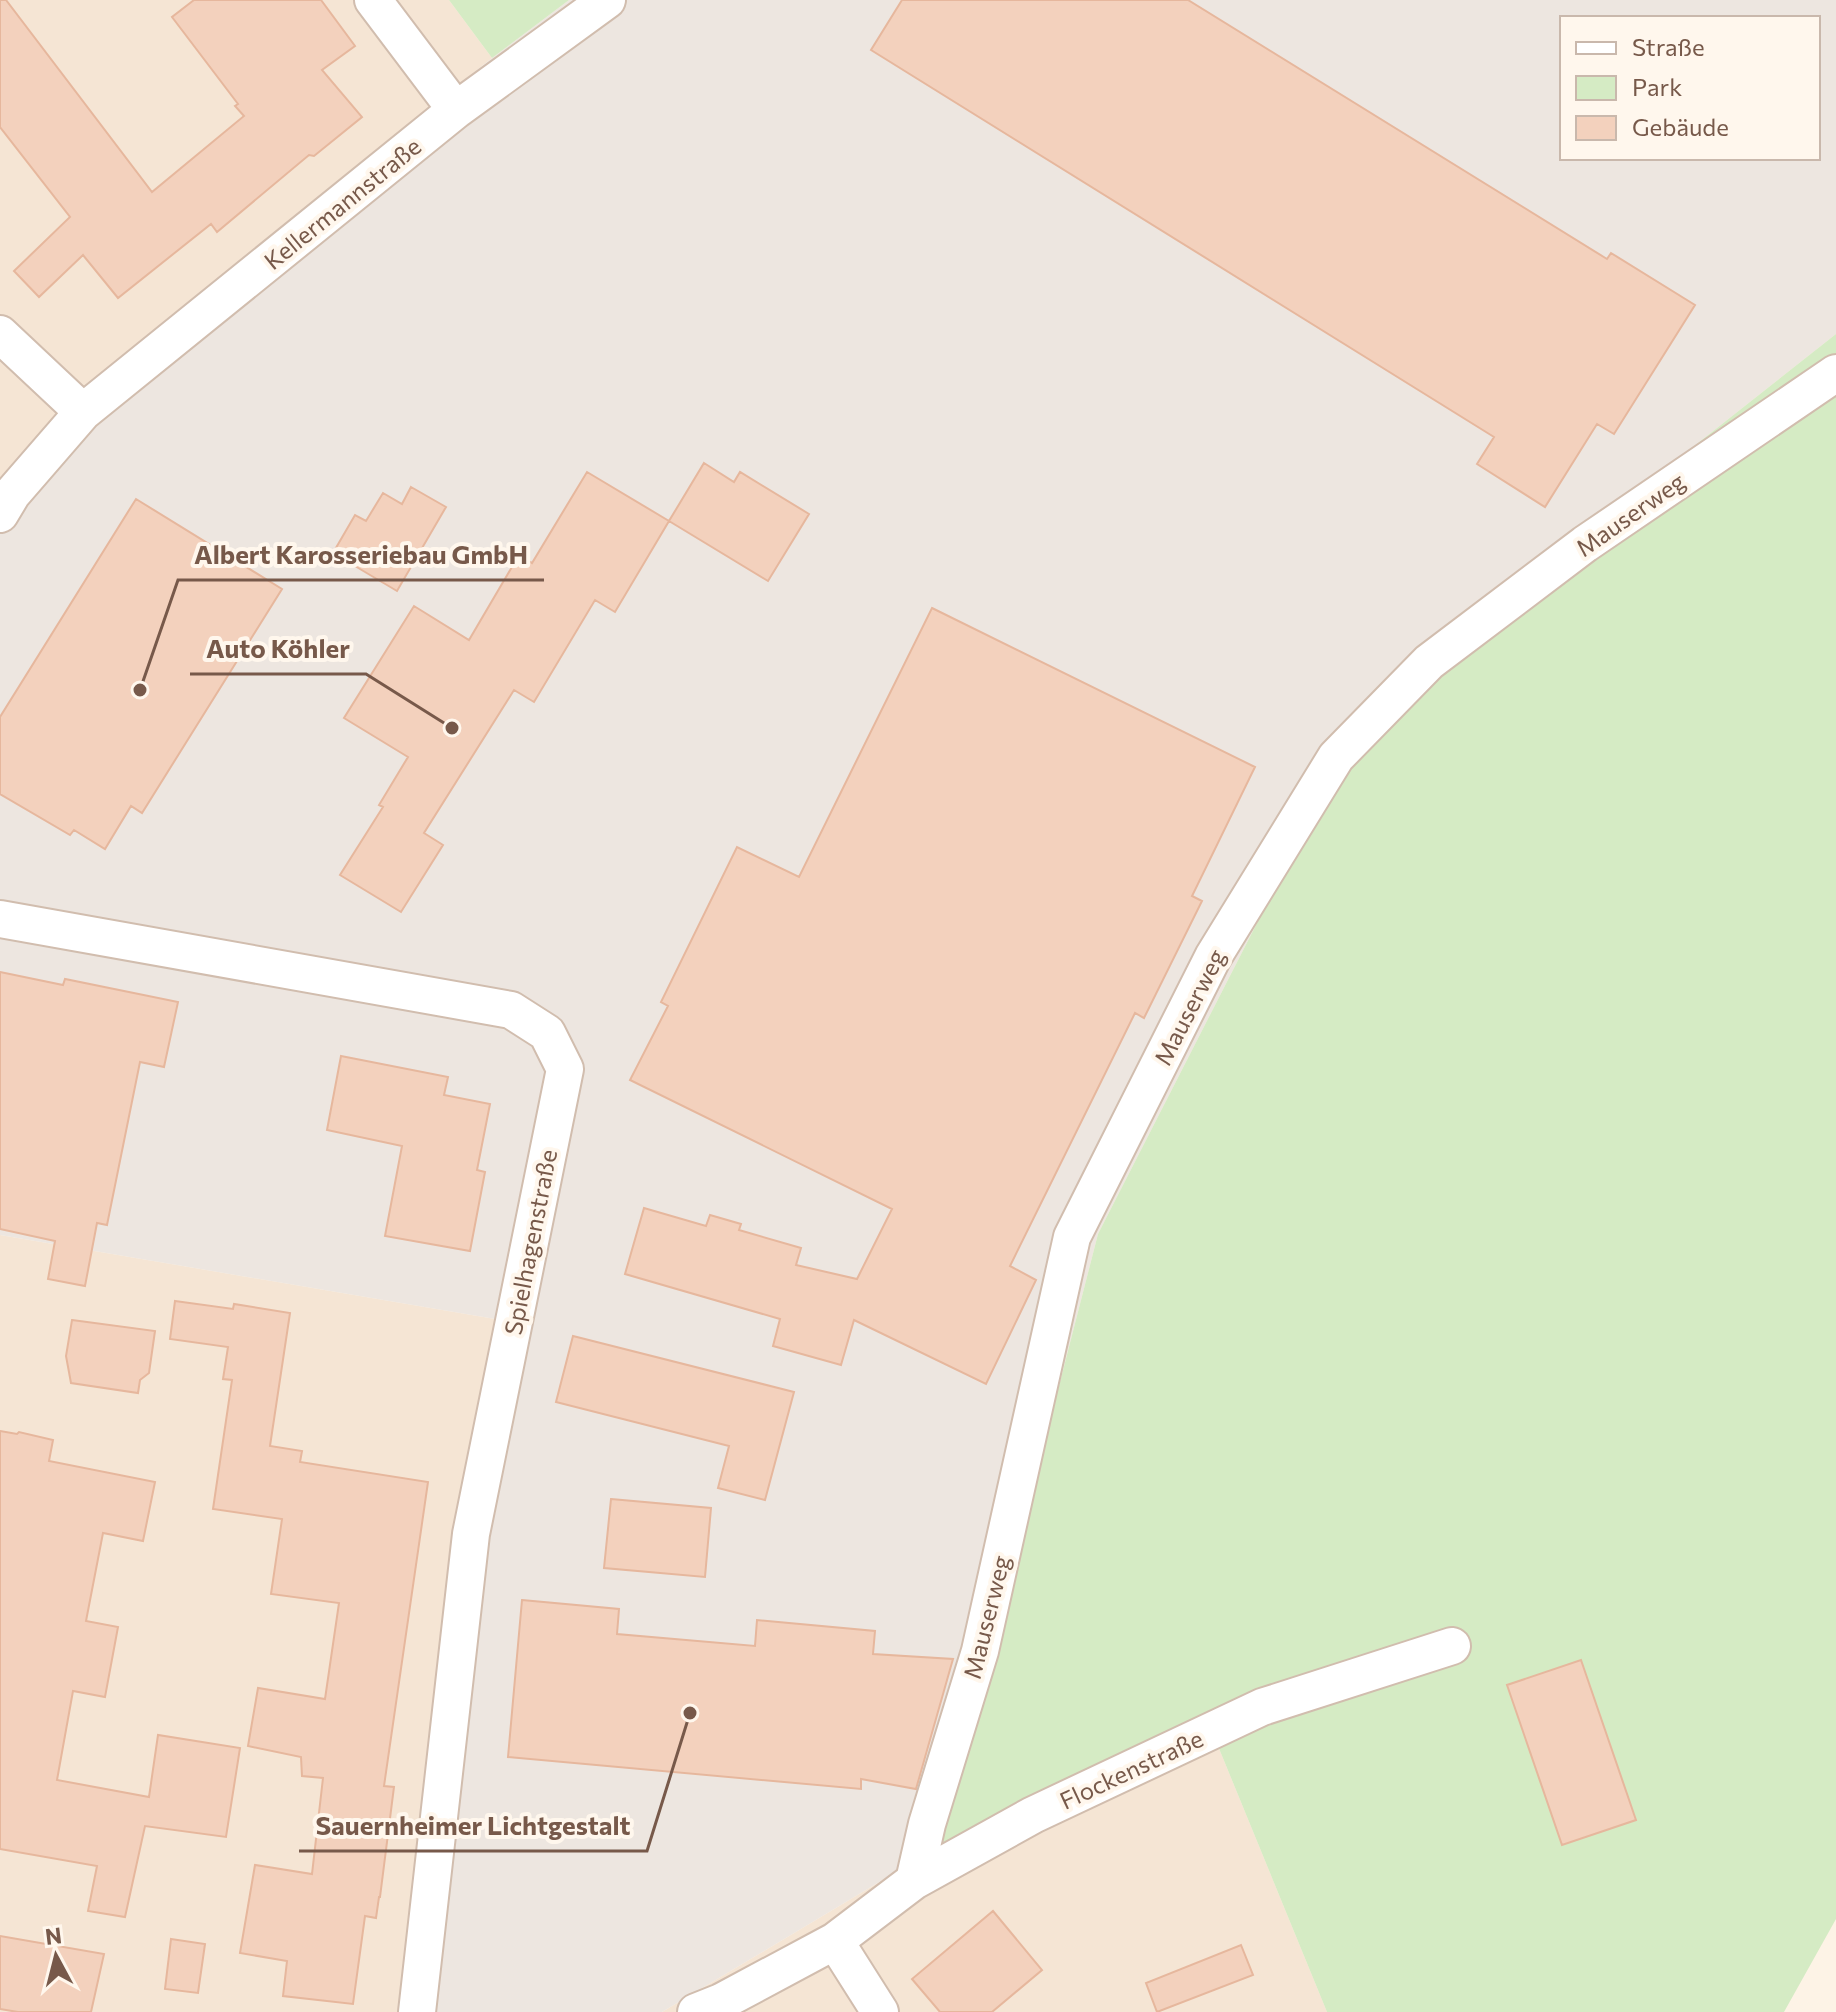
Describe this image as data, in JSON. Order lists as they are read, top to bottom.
{
  "streets": {
    "street": [
      "Kellermannstraße",
      "Mauserweg",
      "Spielhagenstraße",
      "Flockenstraße"
    ]
  },
  "crossings": [
    ["Mauserweg", "Flockenstraße"]
  ],
  "places": ["Albert Karosseriebau GmbH", "Auto Köhler", "Sauernheimer Lichtgestalt"],
  "legend": ["Straße", "Park", "Gebäude"],
  "north": "top"
}
